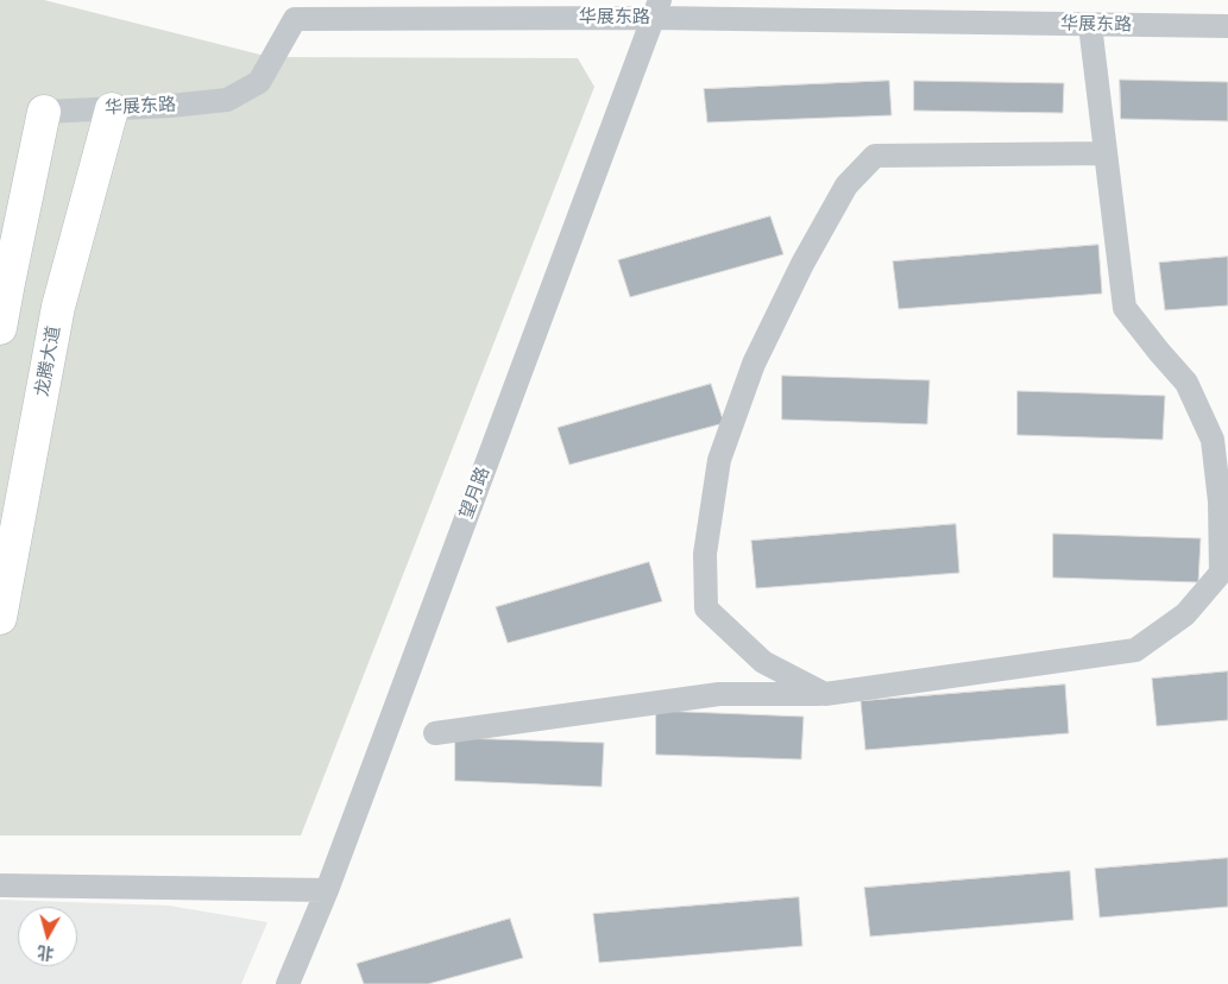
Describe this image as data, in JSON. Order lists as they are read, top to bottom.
{
  "streets": {
    "main road": ["龙腾大道"],
    "street": ["华展东路", "望月路"]
  },
  "crossings": [
    ["华展东路", "龙腾大道"],
    ["华展东路", "望月路"]
  ],
  "north": "bottom"
}
